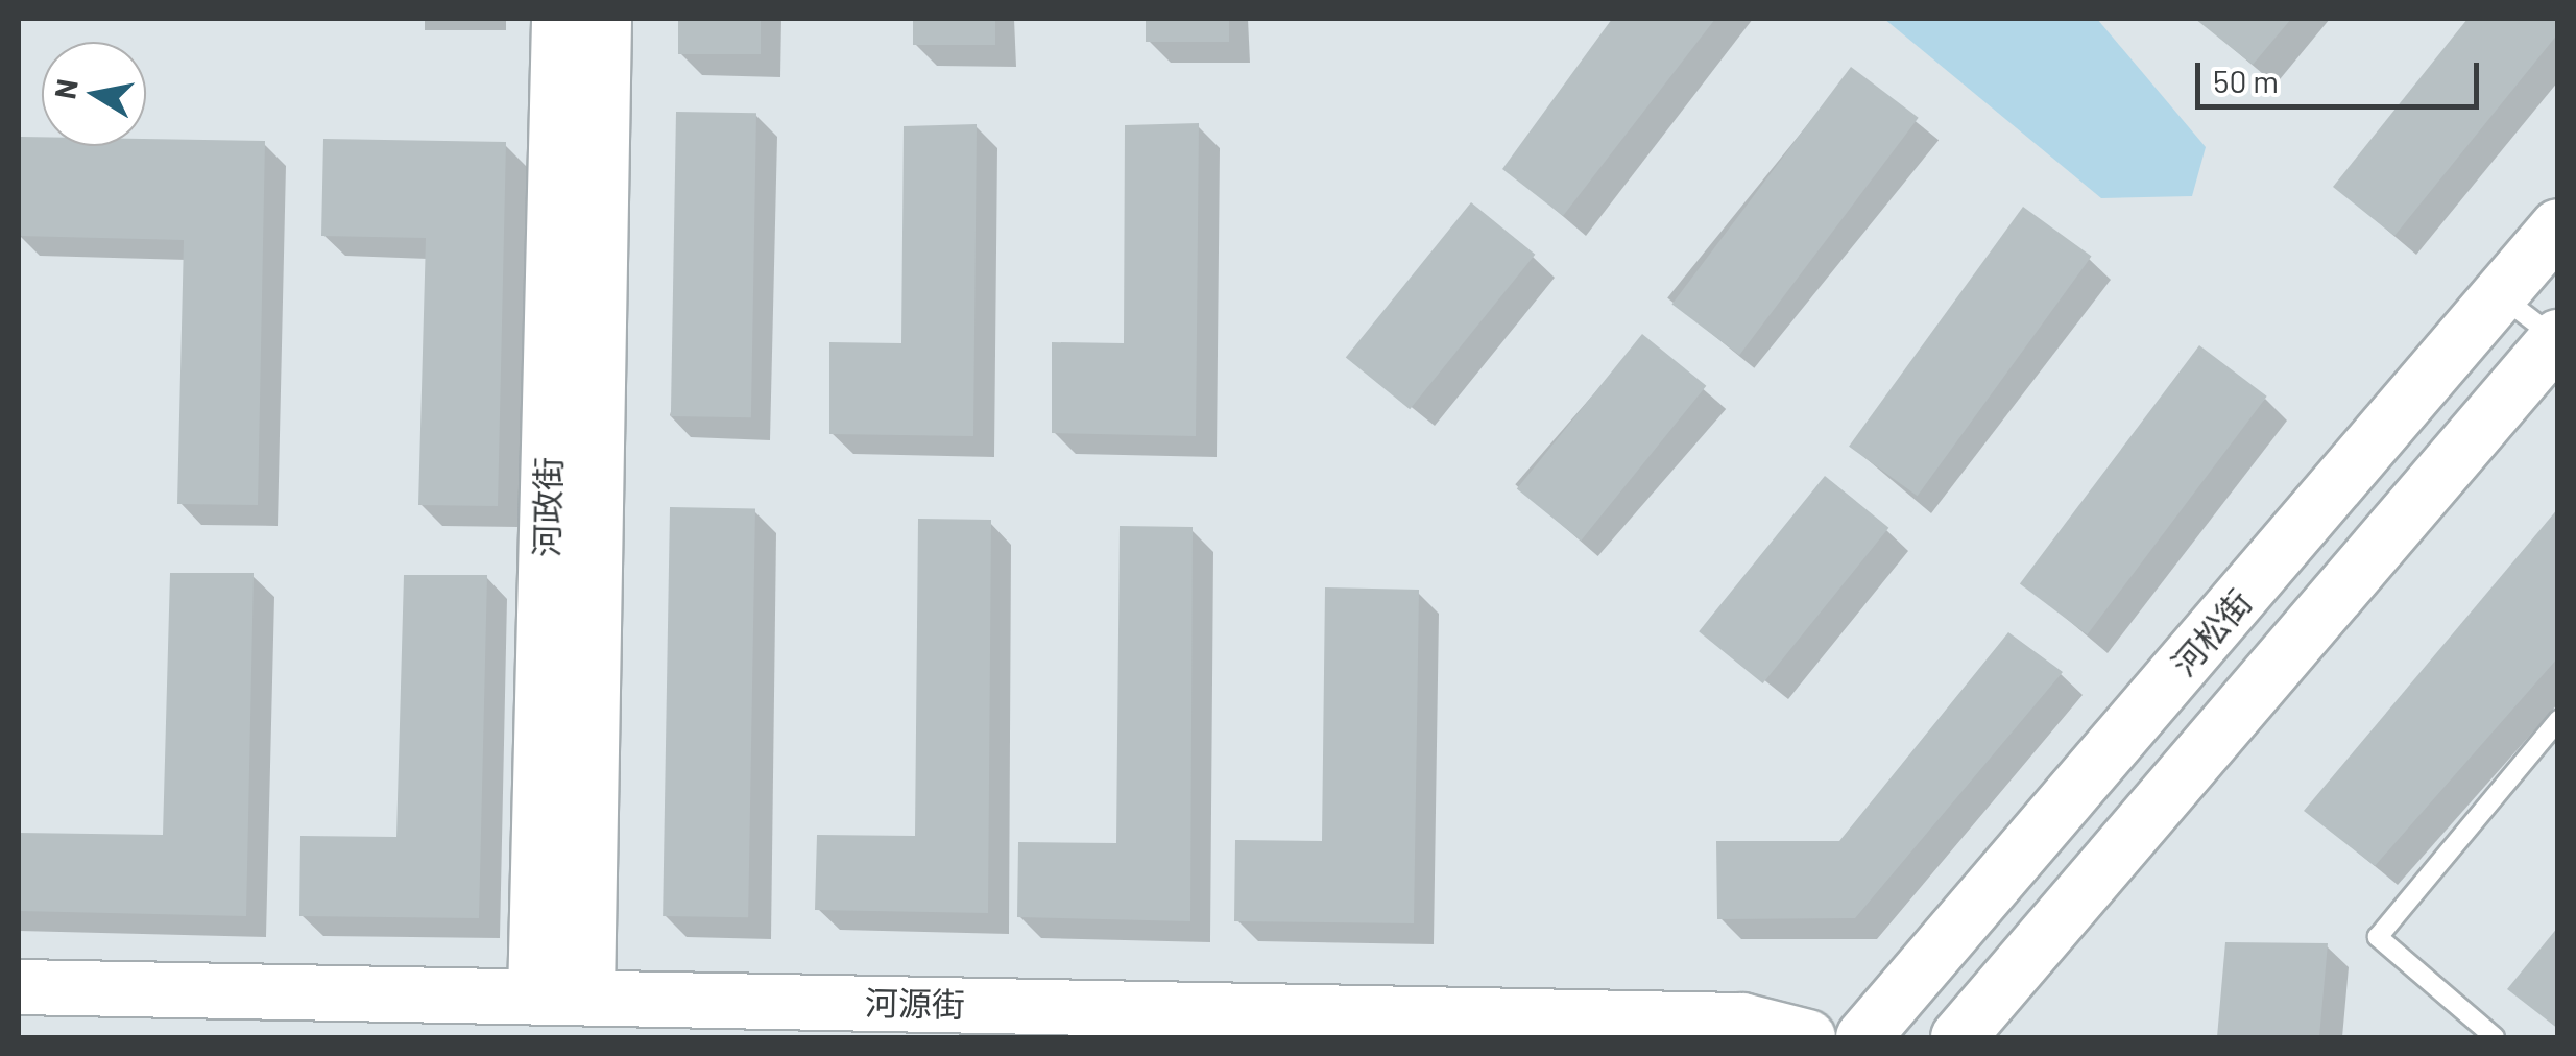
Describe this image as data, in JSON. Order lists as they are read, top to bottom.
{
  "streets": {
    "street": ["河政街", "河松街", "河源街"]
  },
  "crossings": [
    ["河政街", "河源街"]
  ],
  "scale_bar": "50 m",
  "north": "left"
}
